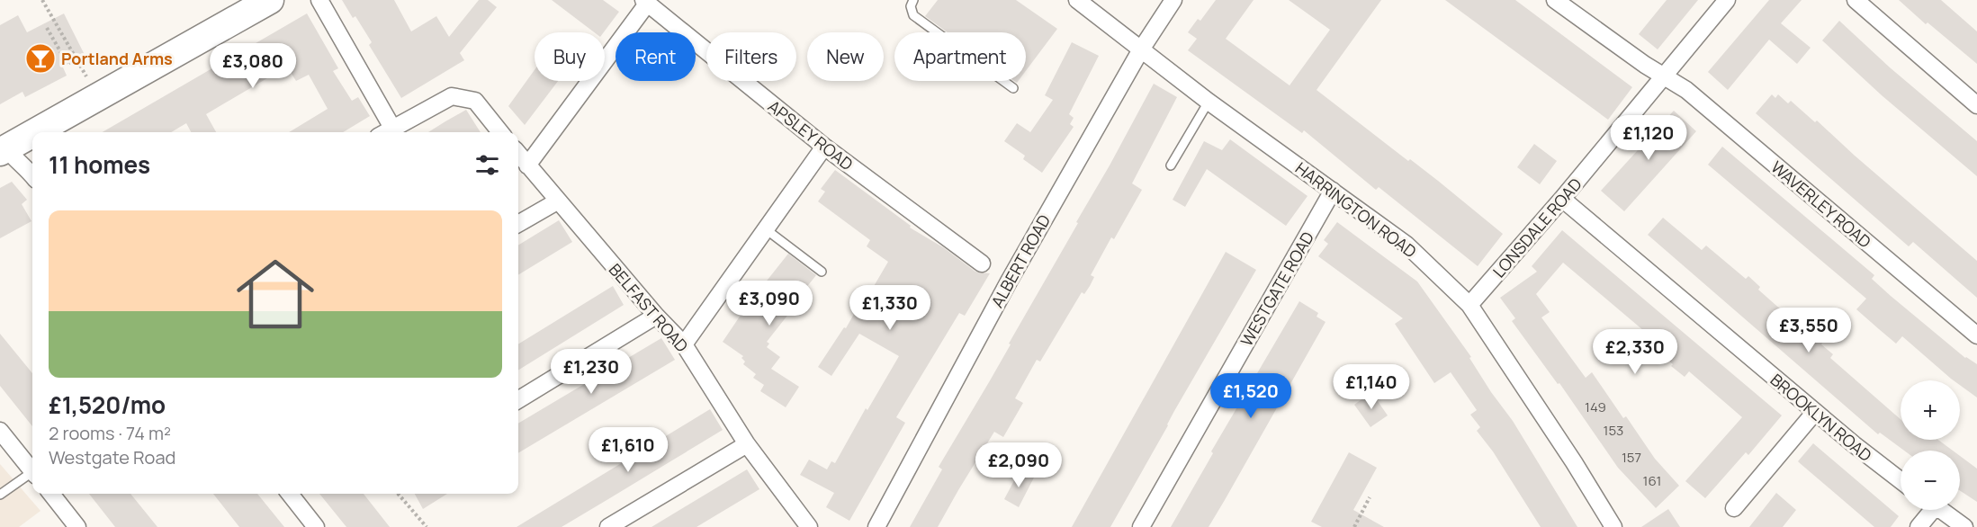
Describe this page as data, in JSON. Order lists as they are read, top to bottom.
{
  "streets": {
    "street": [
      "APSLEY ROAD",
      "WAVERLEY ROAD",
      "HARRINGTON ROAD",
      "LONSDALE ROAD",
      "ALBERT ROAD",
      "WESTGATE ROAD",
      "BELFAST ROAD",
      "BROOKLYN ROAD"
    ]
  },
  "crossings": [
    ["WAVERLEY ROAD", "LONSDALE ROAD"],
    ["HARRINGTON ROAD", "LONSDALE ROAD"],
    ["HARRINGTON ROAD", "ALBERT ROAD"],
    ["HARRINGTON ROAD", "WESTGATE ROAD"],
    ["LONSDALE ROAD", "BROOKLYN ROAD"]
  ],
  "places": {
    "bar": ["Portland Arms"]
  },
  "house_numbers": [
    "149",
    "153",
    "157",
    "161"
  ],
  "page": {
    "chip": [
      "Buy",
      "Rent",
      "Filters",
      "New",
      "Apartment"
    ],
    "price": [
      "£3,080",
      "£1,120",
      "£3,090",
      "£1,330",
      "£3,550",
      "£2,330",
      "£1,230",
      "£1,140",
      "£1,520",
      "£1,610",
      "£2,090"
    ],
    "heading": "11 homes",
    "list": [
      {
        "name": "£1,520/mo",
        "note": "2 rooms · 74 m² · Westgate Road"
      }
    ],
    "map_buttons": ["+", "−"]
  }
}
